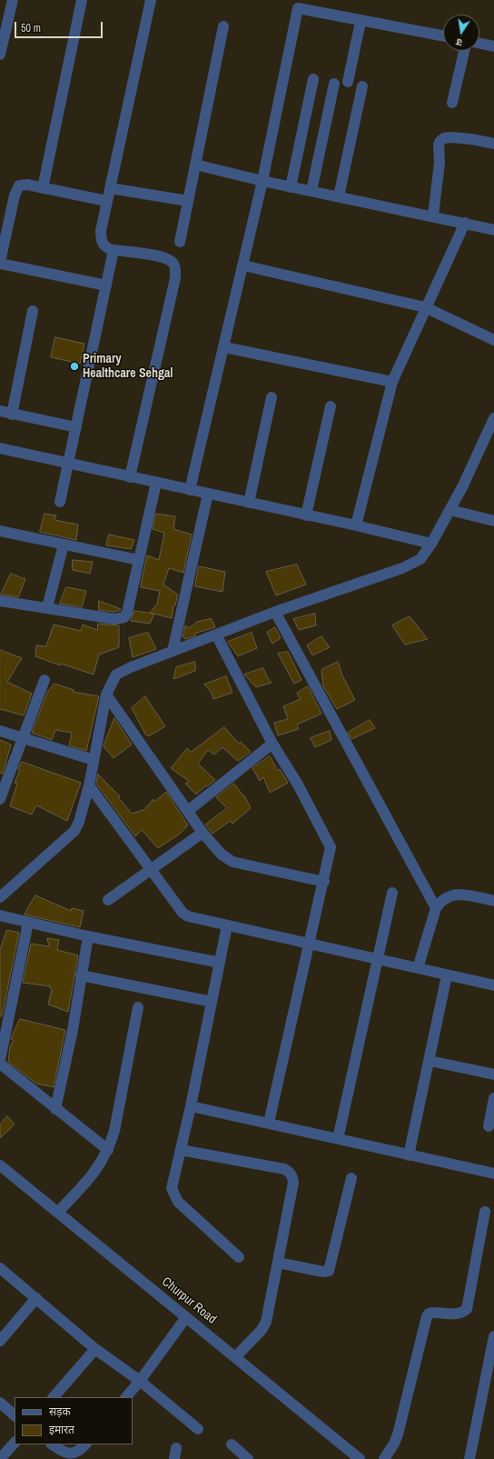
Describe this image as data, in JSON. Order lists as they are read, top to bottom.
{
  "streets": {
    "street": ["Churpur Road"]
  },
  "places": ["Primary Healthcare Sehgal"],
  "legend": ["सड़क", "इमारत"],
  "scale_bar": "50 m",
  "north": "bottom"
}
